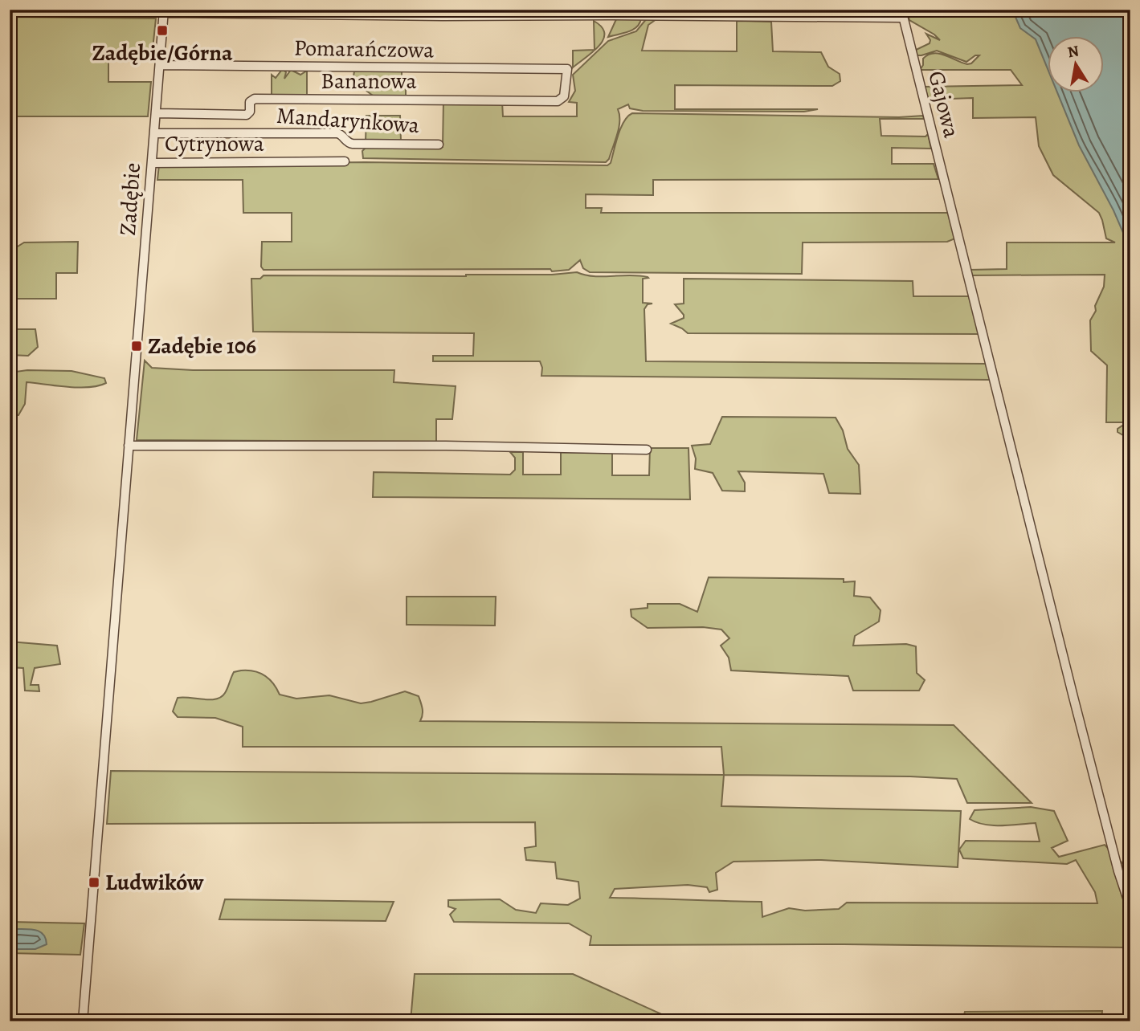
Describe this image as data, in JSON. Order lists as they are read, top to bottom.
{
  "streets": {
    "street": [
      "Pomarańczowa",
      "Bananowa",
      "Gajowa",
      "Mandarynkowa",
      "Cytrynowa",
      "Zadębie"
    ]
  },
  "crossings": [
    ["Pomarańczowa", "Bananowa"],
    ["Pomarańczowa", "Zadębie"],
    ["Bananowa", "Zadębie"],
    ["Mandarynkowa", "Zadębie"],
    ["Cytrynowa", "Zadębie"]
  ],
  "places": {
    "transit": ["Zadębie/Górna", "Zadębie 106", "Ludwików"]
  },
  "north": "top"
}
